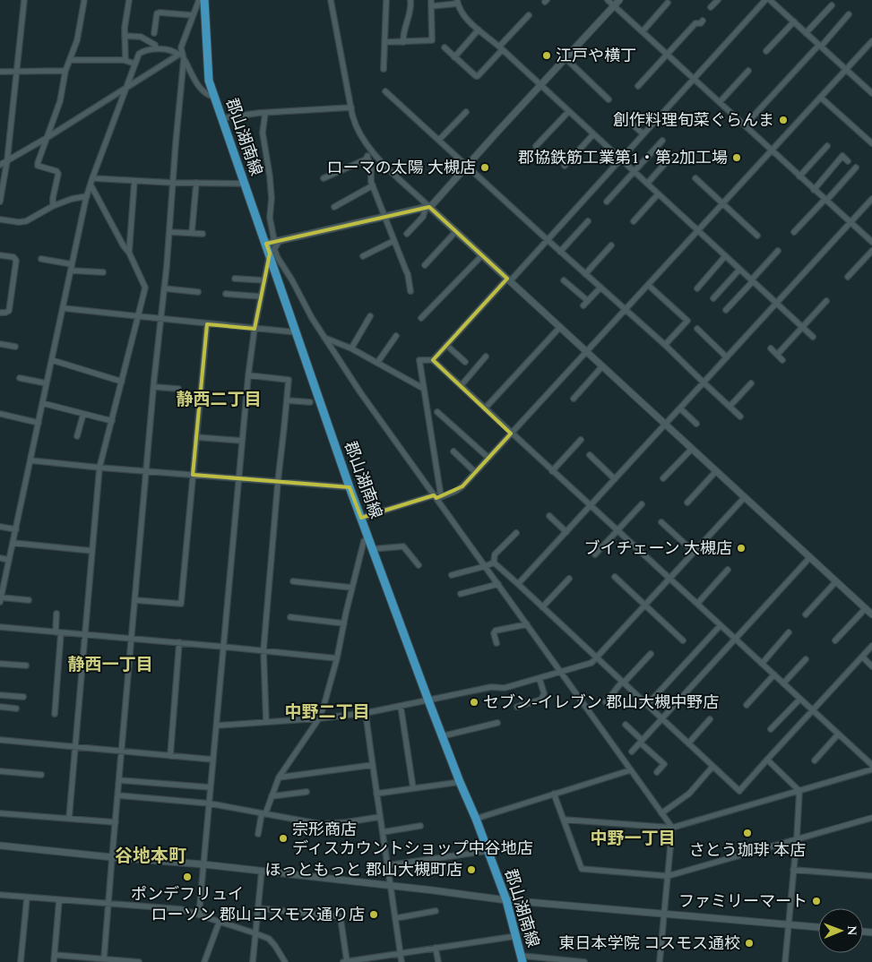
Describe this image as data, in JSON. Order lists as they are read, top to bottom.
{
  "streets": {
    "main road": ["郡山湖南線"]
  },
  "districts": [
    "静西二丁目",
    "静西一丁目",
    "中野二丁目",
    "中野一丁目",
    "谷地本町"
  ],
  "places": [
    "江戸や横丁",
    "創作料理旬菜ぐらんま",
    "郡協鉄筋工業第1・第2加工場",
    "ローマの太陽 大槻店",
    "ブイチェーン 大槻店",
    "セブン-イレブン 郡山大槻中野店",
    "さとう珈琲 本店",
    "宗形商店 ディスカウントショップ中谷地店",
    "ほっともっと 郡山大槻町店",
    "ポンデフリュイ",
    "ファミリーマート",
    "ローソン 郡山コスモス通り店",
    "東日本学院 コスモス通校"
  ],
  "north": "right"
}
